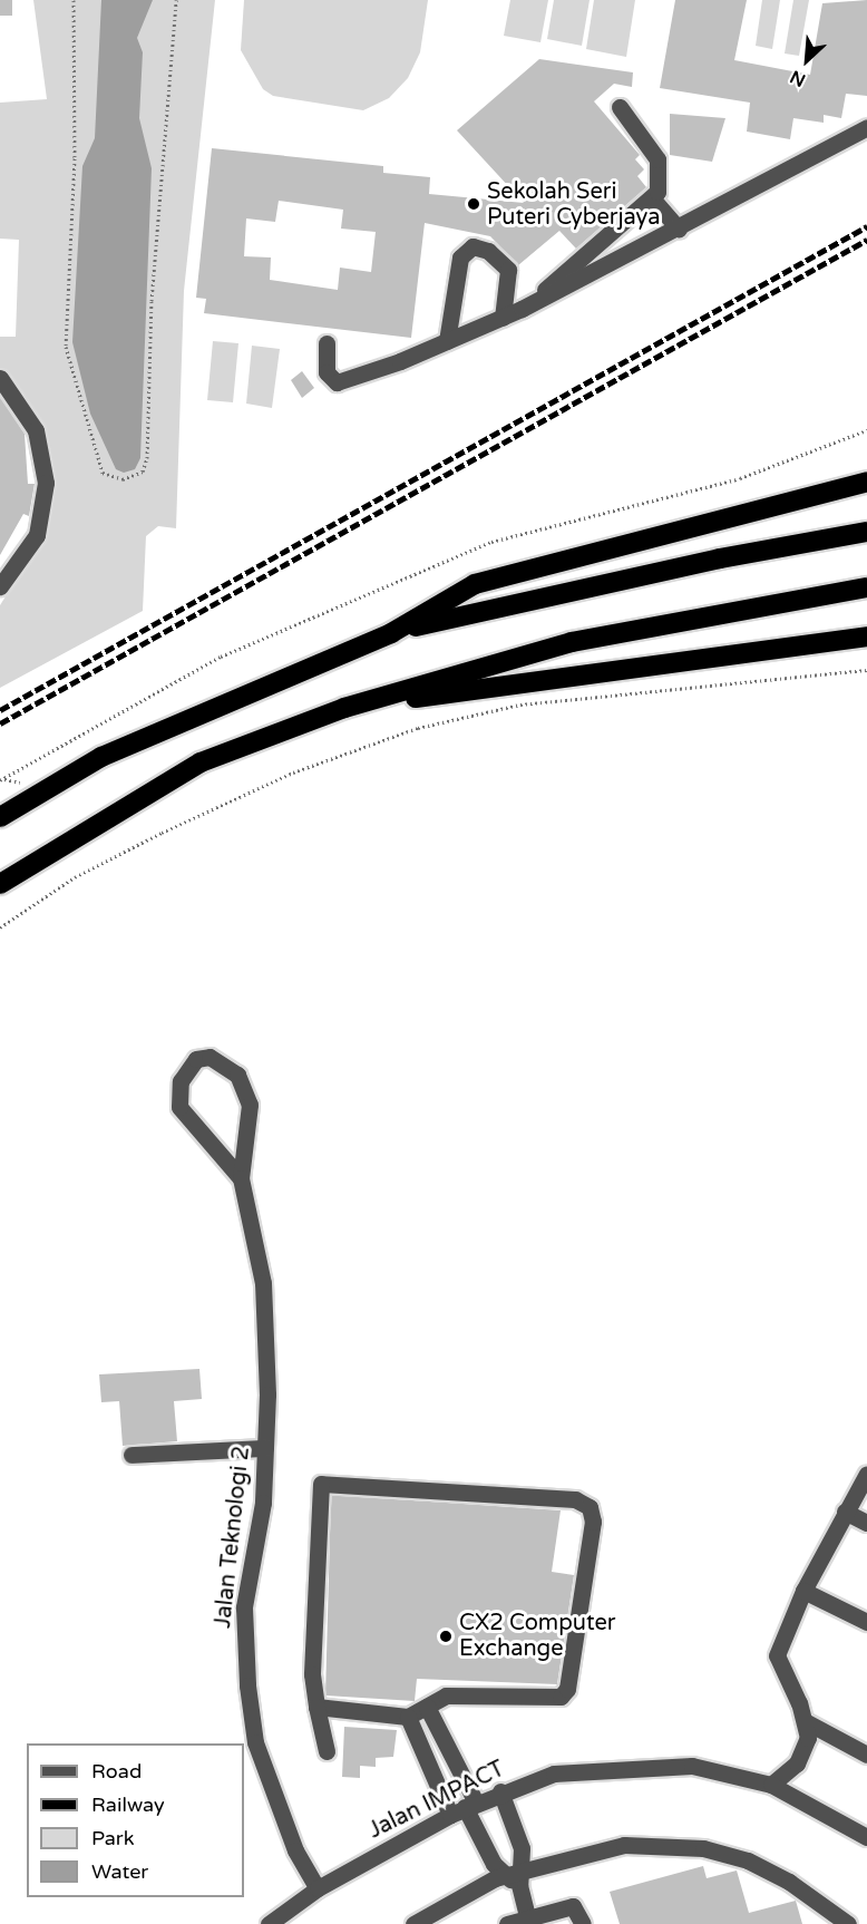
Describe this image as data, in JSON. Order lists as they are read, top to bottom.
{
  "streets": {
    "street": ["Jalan Teknologi 2", "Jalan IMPACT"]
  },
  "crossings": [
    ["Jalan Teknologi 2", "Jalan IMPACT"]
  ],
  "places": ["Sekolah Seri Puteri Cyberjaya", "CX2 Computer Exchange"],
  "legend": [
    "Road",
    "Railway",
    "Park",
    "Water"
  ],
  "north": "bottom left"
}
